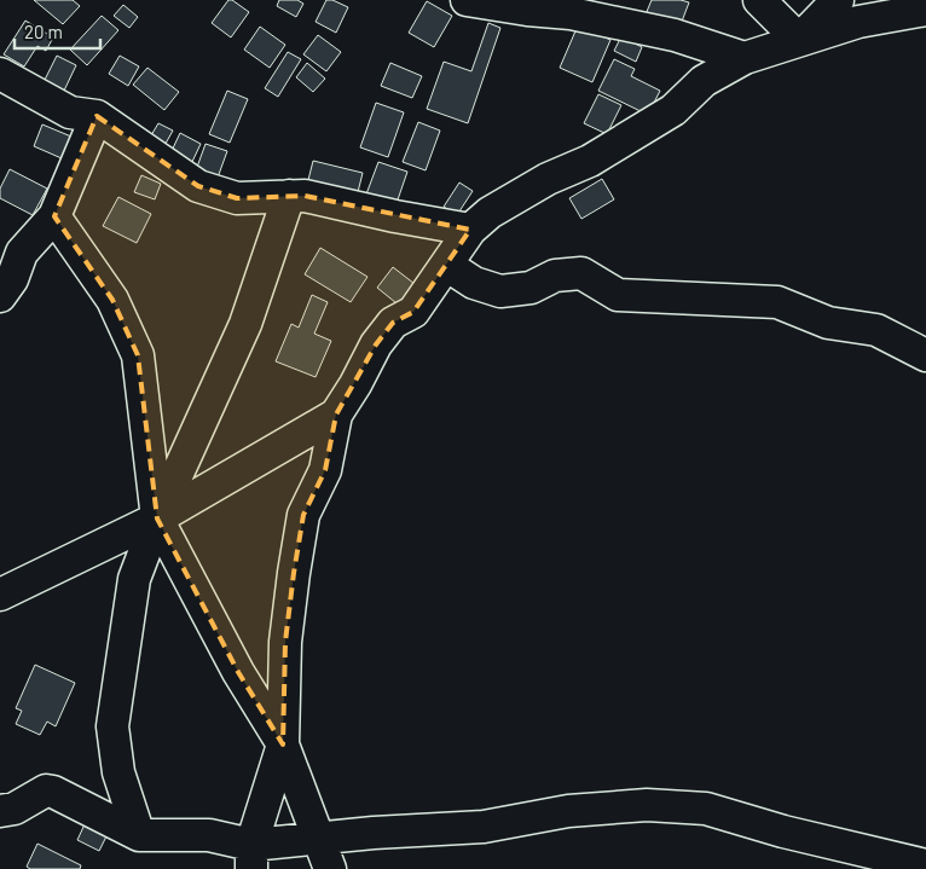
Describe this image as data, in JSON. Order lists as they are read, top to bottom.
{
  "scale_bar": "20 m"
}
